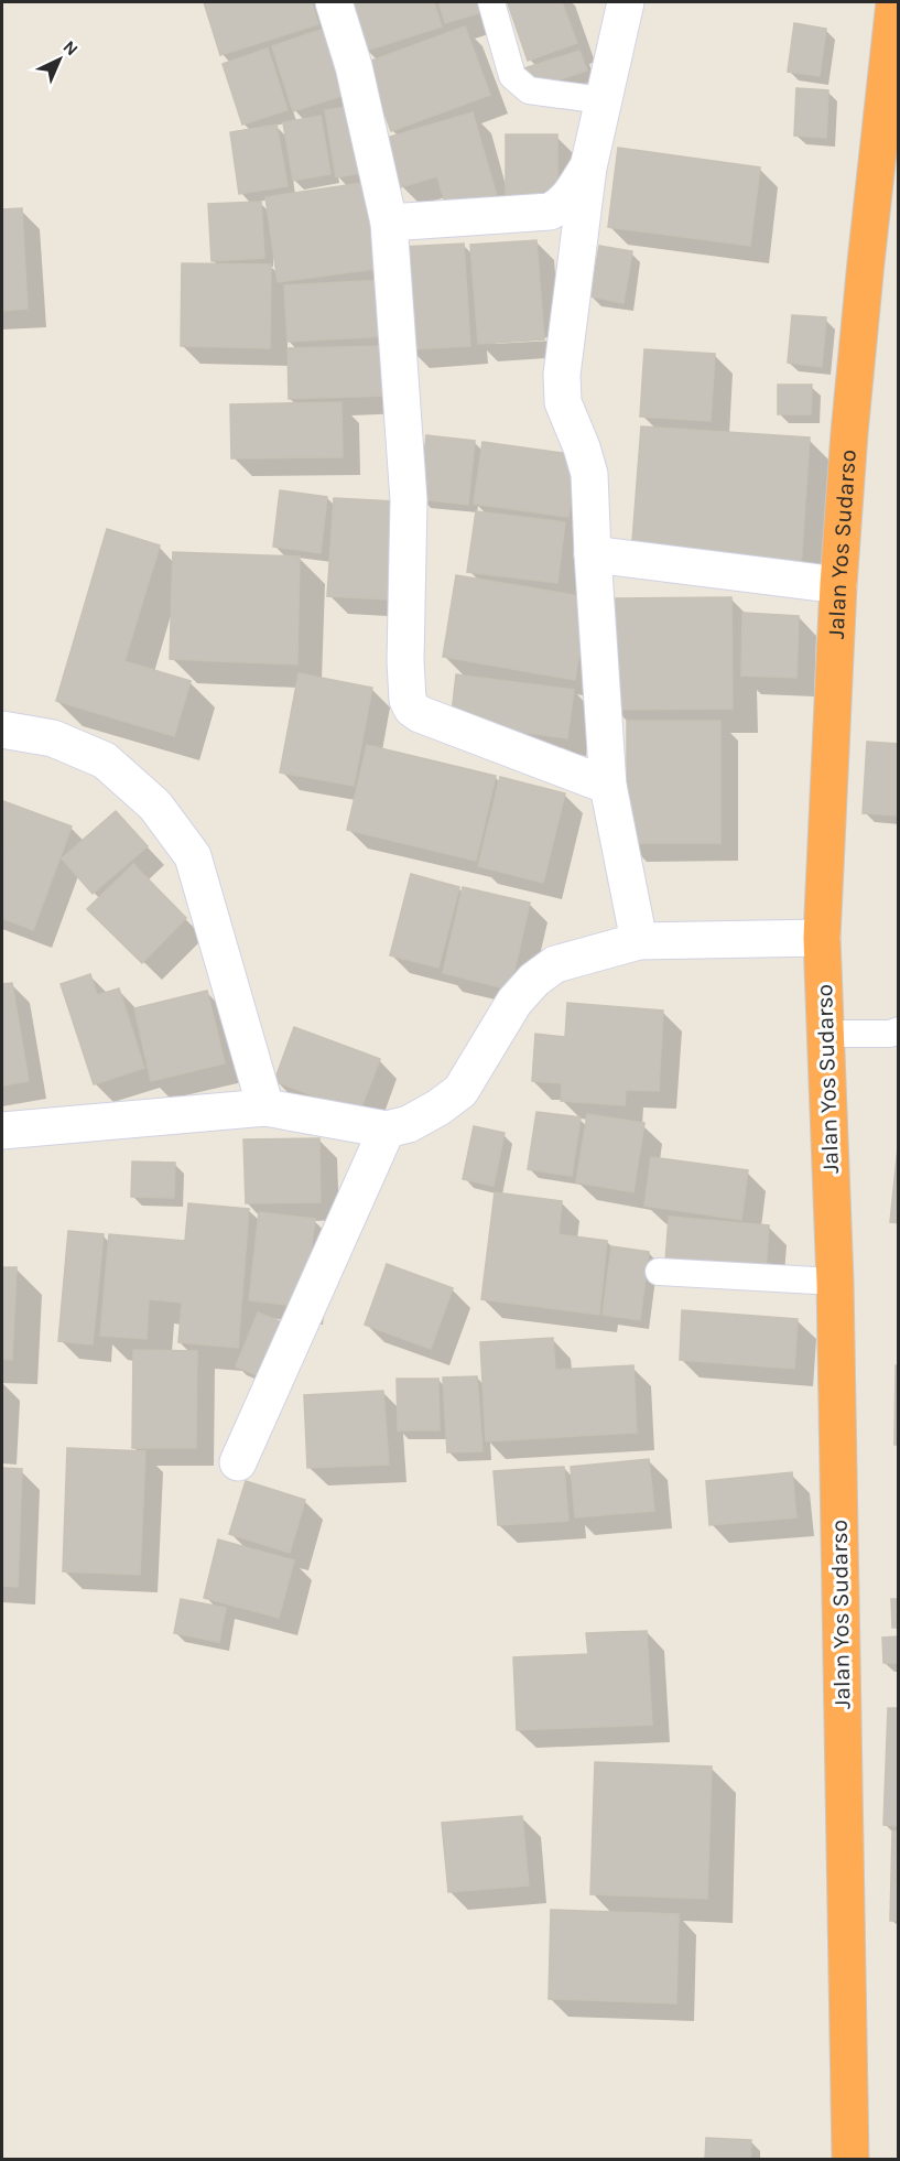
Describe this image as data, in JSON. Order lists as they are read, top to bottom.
{
  "streets": {
    "highway": ["Jalan Yos Sudarso"]
  },
  "north": "top right"
}
